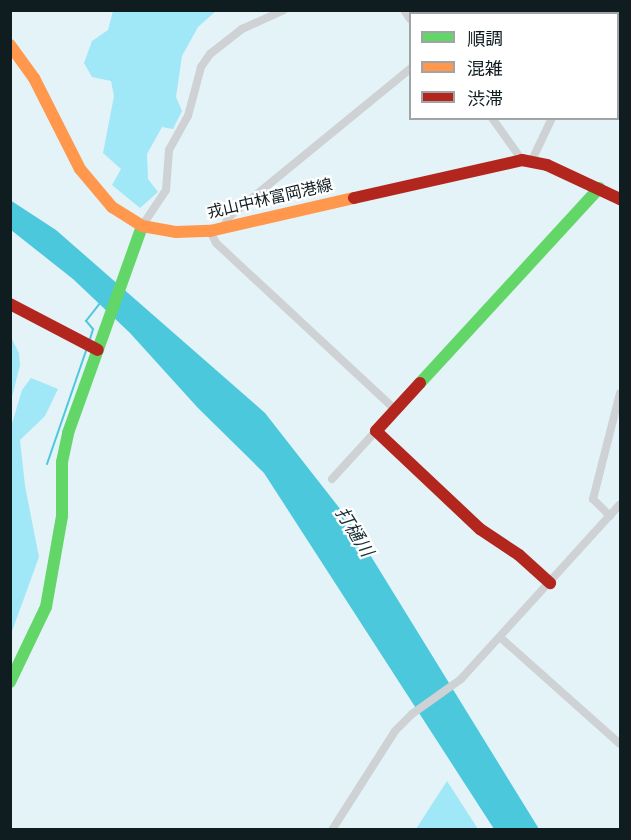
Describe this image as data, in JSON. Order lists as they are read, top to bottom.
{
  "streets": {
    "street": ["戎山中林富岡港線"]
  },
  "water": ["打樋川"],
  "legend": ["順調", "混雑", "渋滞"]
}
